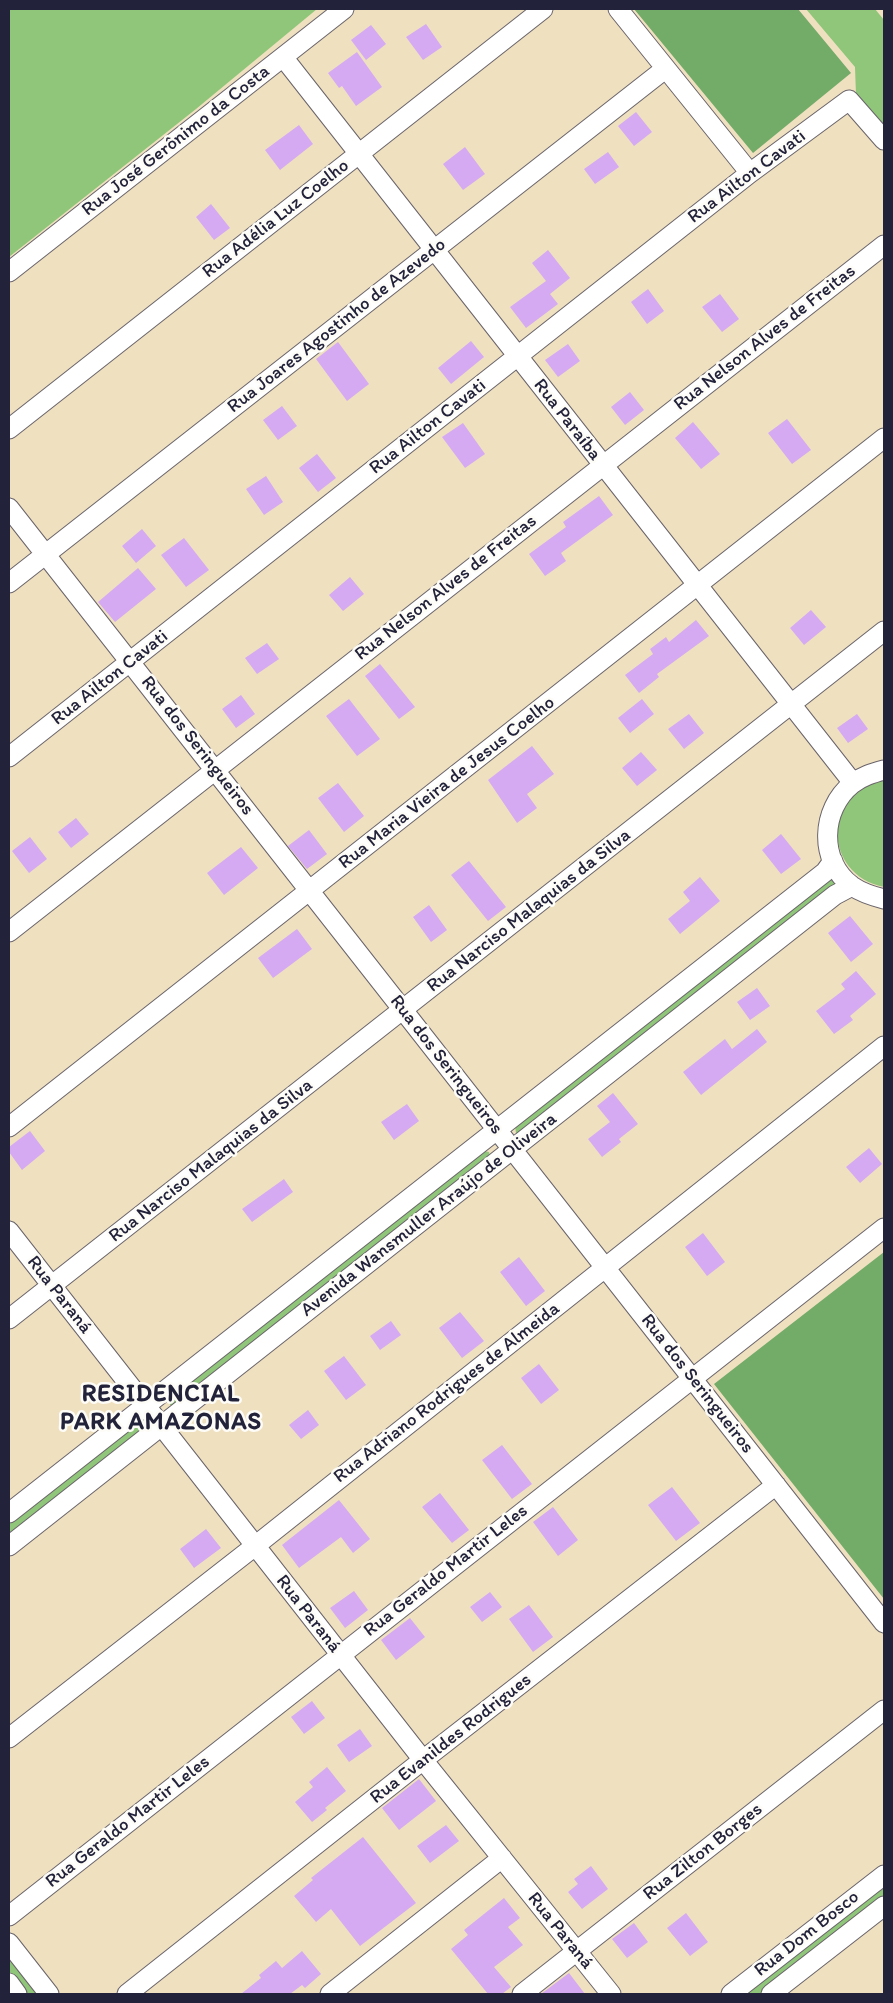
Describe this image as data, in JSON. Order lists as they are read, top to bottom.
{
  "streets": {
    "street": [
      "Rua José Gerônimo da Costa",
      "Rua Ailton Cavati",
      "Rua Adélia Luz Coelho",
      "Rua Joares Agostinho de Azevedo",
      "Rua Nelson Alves de Freitas",
      "Rua Paraíba",
      "Rua dos Seringueiros",
      "Rua Maria Vieira de Jesus Coelho",
      "Rua Narciso Malaquias da Silva",
      "Avenida Wansmuller Araújo de Oliveira",
      "Rua Paraná",
      "Rua Adriano Rodrigues de Almeida",
      "Rua Geraldo Martir Leles",
      "Rua Evanildes Rodrigues",
      "Rua Zilton Borges",
      "Rua Dom Bosco"
    ]
  },
  "crossings": [
    ["Rua José Gerônimo da Costa", "Rua Paraíba"],
    ["Rua Ailton Cavati", "Rua Paraíba"],
    ["Rua Ailton Cavati", "Rua dos Seringueiros"],
    ["Rua Adélia Luz Coelho", "Rua Paraíba"],
    ["Rua Joares Agostinho de Azevedo", "Rua Paraíba"],
    ["Rua Joares Agostinho de Azevedo", "Rua dos Seringueiros"],
    ["Rua Nelson Alves de Freitas", "Rua Paraíba"],
    ["Rua Nelson Alves de Freitas", "Rua dos Seringueiros"],
    ["Rua Paraíba", "Rua Maria Vieira de Jesus Coelho"],
    ["Rua Paraíba", "Rua Narciso Malaquias da Silva"],
    ["Rua dos Seringueiros", "Rua Maria Vieira de Jesus Coelho"],
    ["Rua dos Seringueiros", "Rua Narciso Malaquias da Silva"],
    ["Rua dos Seringueiros", "Avenida Wansmuller Araújo de Oliveira"],
    ["Rua dos Seringueiros", "Rua Adriano Rodrigues de Almeida"],
    ["Rua dos Seringueiros", "Rua Geraldo Martir Leles"],
    ["Rua dos Seringueiros", "Rua Evanildes Rodrigues"],
    ["Rua Narciso Malaquias da Silva", "Rua Paraná"],
    ["Avenida Wansmuller Araújo de Oliveira", "Rua Paraná"],
    ["Rua Paraná", "Rua Adriano Rodrigues de Almeida"],
    ["Rua Paraná", "Rua Geraldo Martir Leles"],
    ["Rua Paraná", "Rua Evanildes Rodrigues"],
    ["Rua Paraná", "Rua Zilton Borges"]
  ],
  "districts": ["RESIDENCIAL PARK AMAZONAS"]
}
